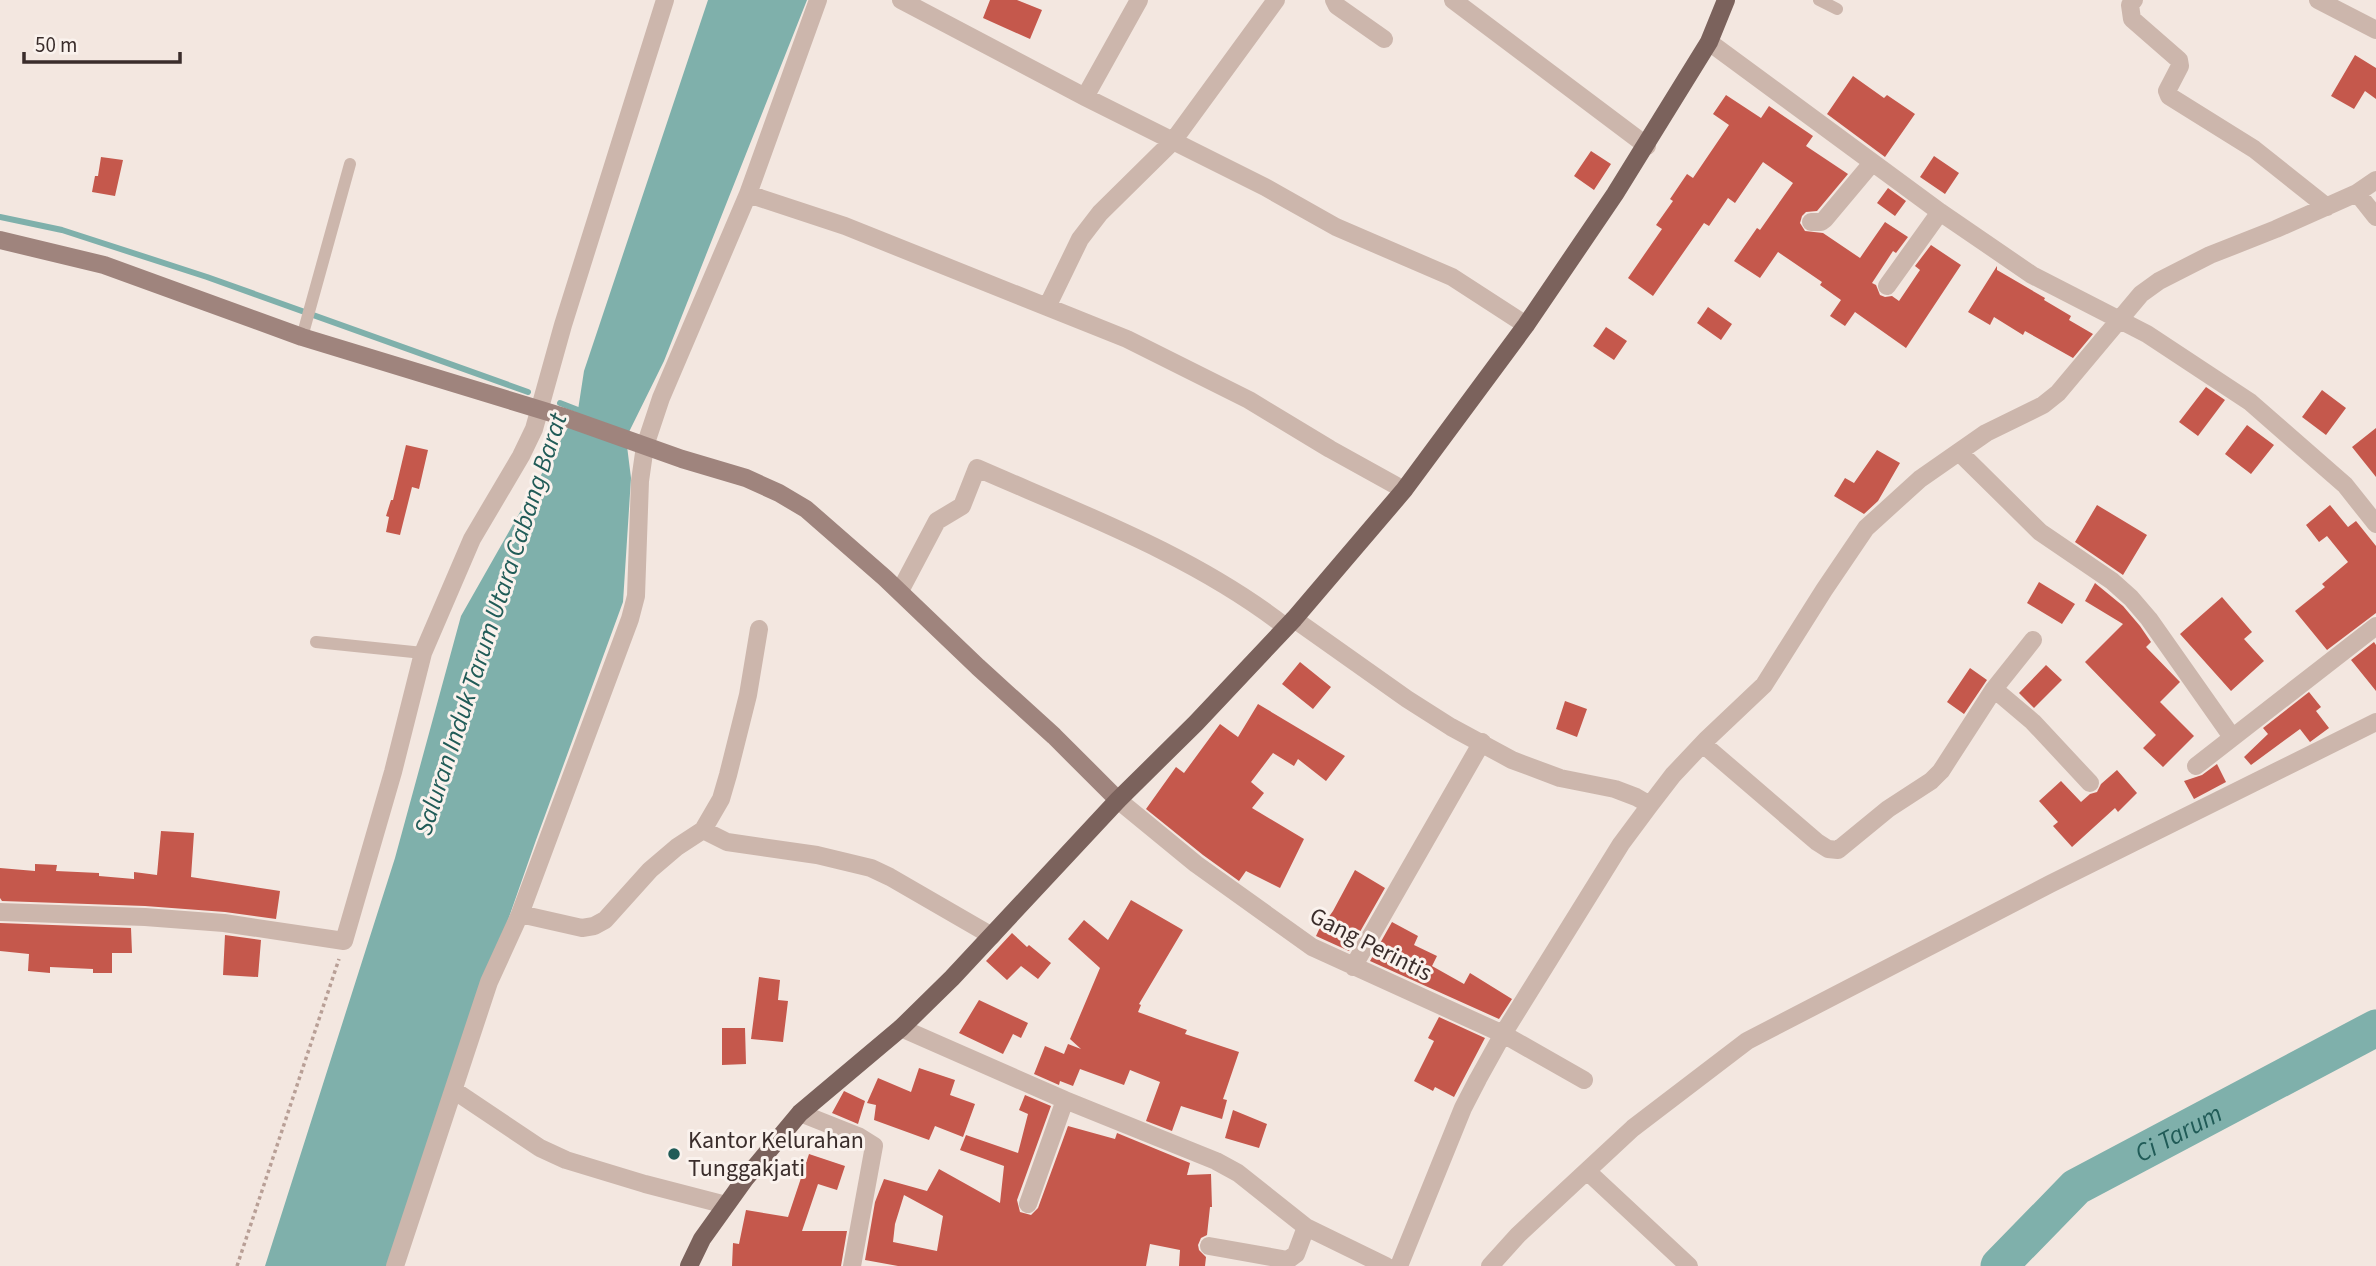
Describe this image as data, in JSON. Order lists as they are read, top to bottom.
{
  "streets": {
    "street": ["Gang Perintis"]
  },
  "water": ["Saluran Induk Tarum Utara Cabang Barat", "Ci Tarum"],
  "places": ["Kantor Kelurahan Tunggakjati"],
  "scale_bar": "50 m"
}
